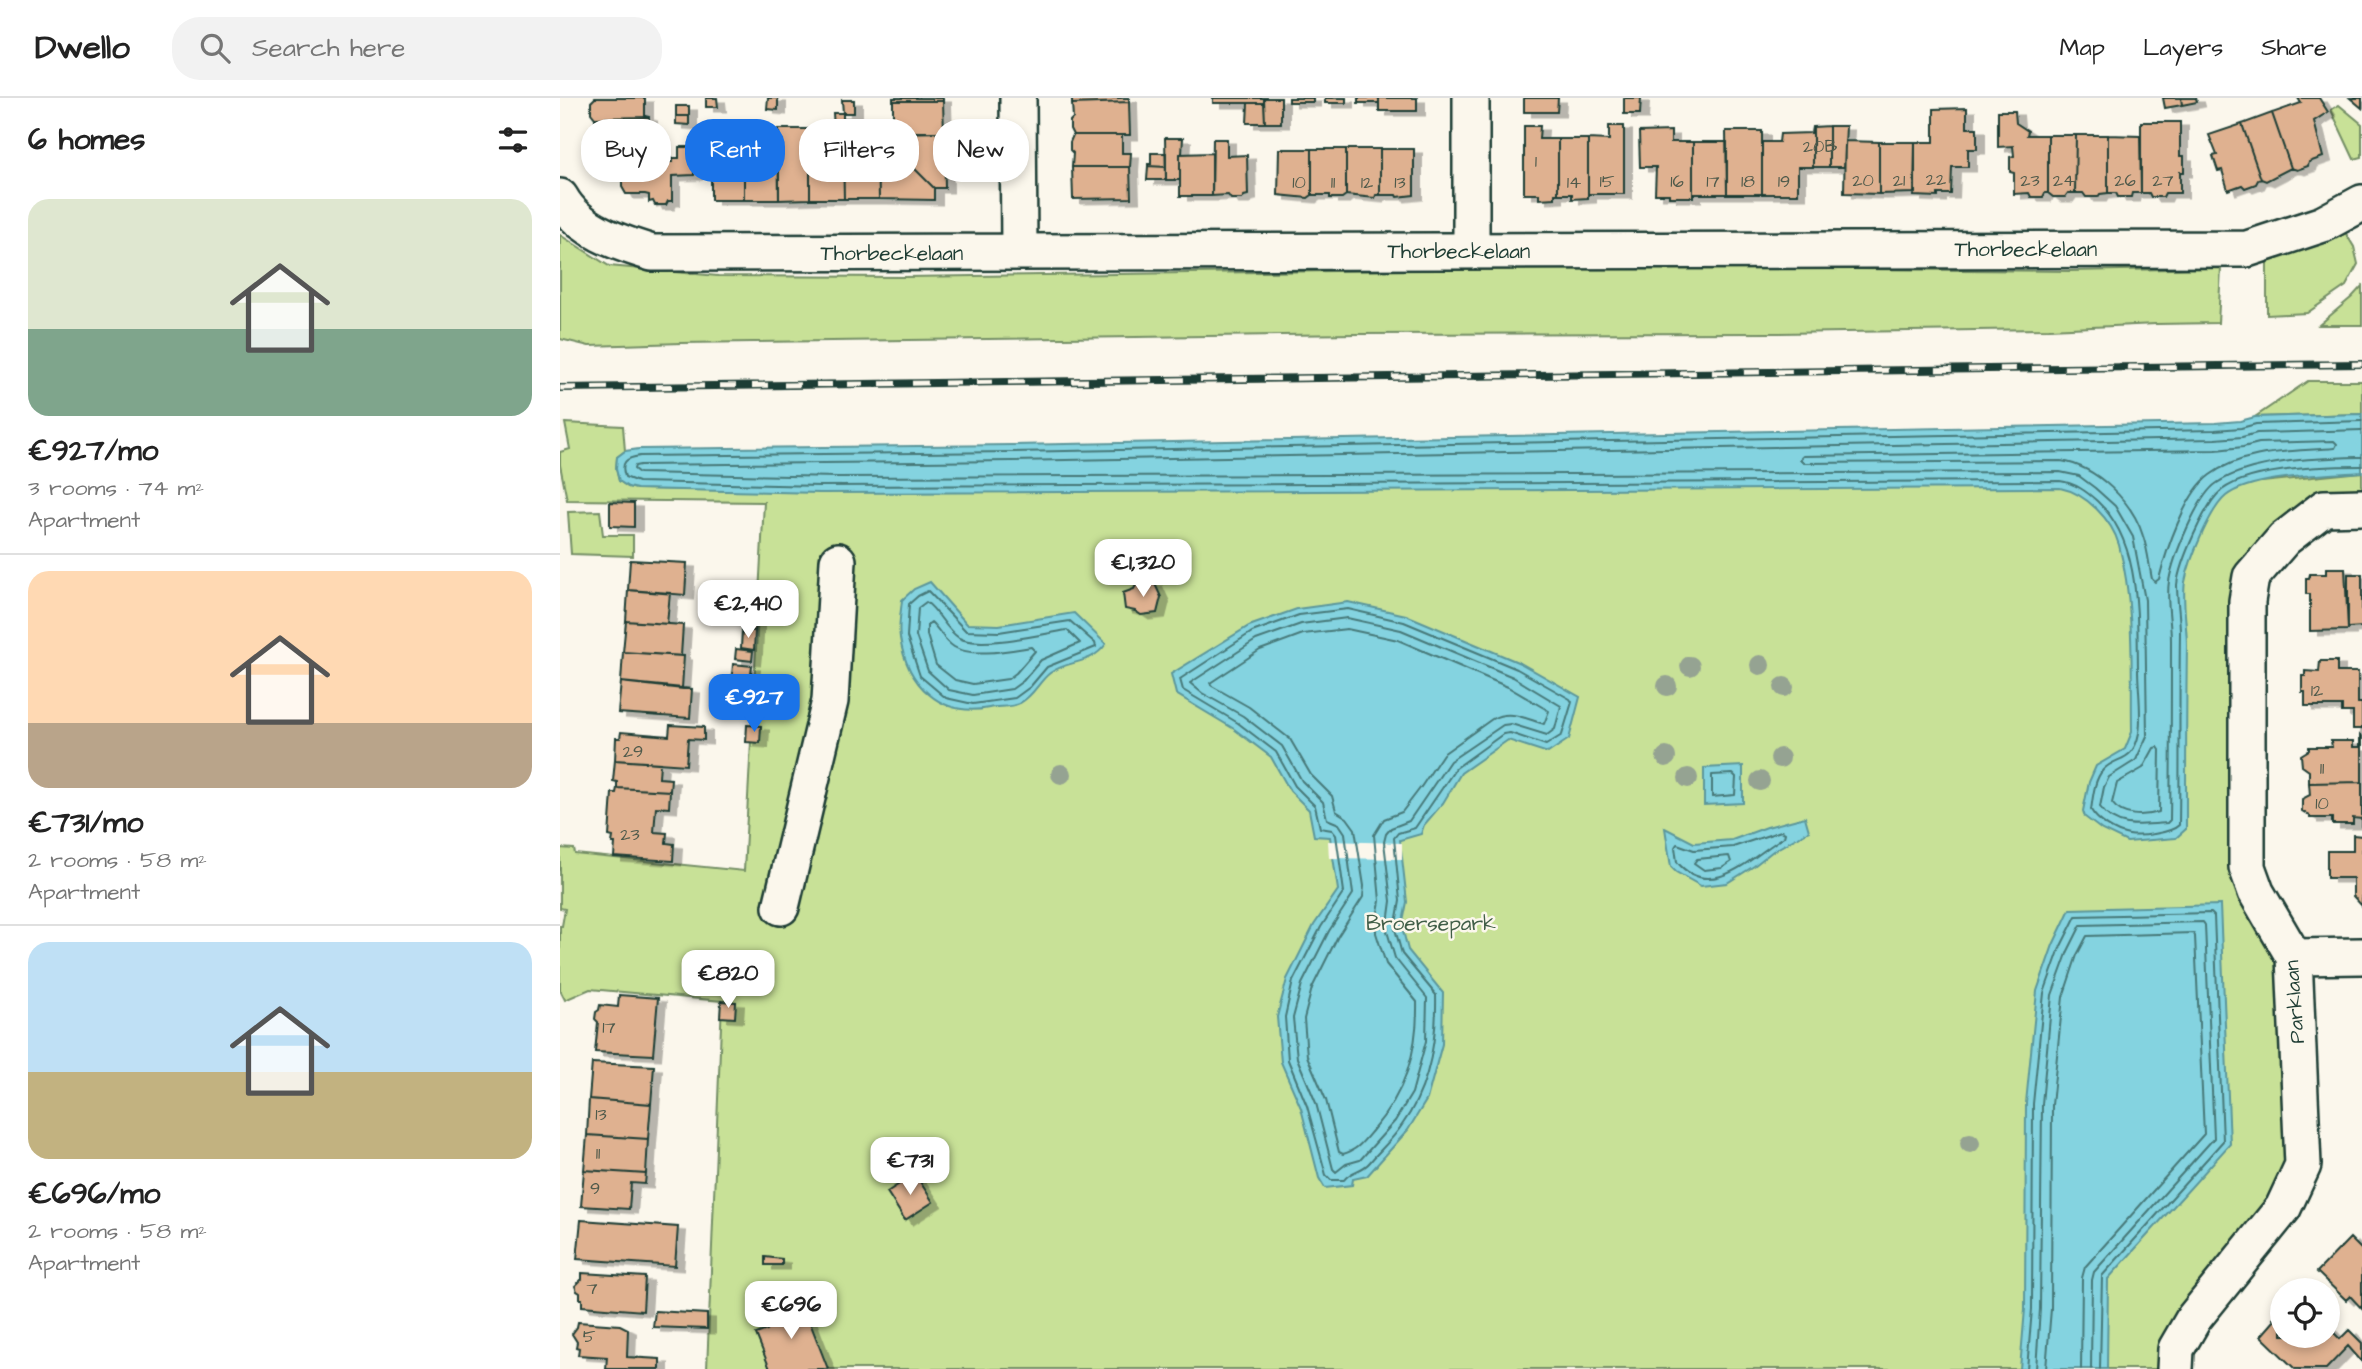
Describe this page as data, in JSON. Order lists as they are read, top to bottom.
{
  "streets": {
    "street": ["Thorbeckelaan", "Parklaan"]
  },
  "parks": ["Broersepark"],
  "house_numbers": [
    "20B",
    "1",
    "22",
    "20",
    "21",
    "23",
    "24",
    "26",
    "27",
    "15",
    "16",
    "17",
    "18",
    "19",
    "10",
    "11",
    "12",
    "13",
    "14",
    "12",
    "29",
    "11",
    "10",
    "23",
    "17",
    "13",
    "11",
    "9",
    "7",
    "5"
  ],
  "page": {
    "header": "Dwello",
    "search": "Search here",
    "nav": ["Map", "Layers", "Share"],
    "heading": "6 homes",
    "chip": [
      "Buy",
      "Rent",
      "Filters",
      "New"
    ],
    "list": [
      {
        "name": "€927/mo",
        "note": "3 rooms · 74 m² · Apartment"
      },
      {
        "name": "€731/mo",
        "note": "2 rooms · 58 m² · Apartment"
      },
      {
        "name": "€696/mo",
        "note": "2 rooms · 58 m² · Apartment"
      }
    ],
    "price": [
      "€1,320",
      "€2,410",
      "€927",
      "€820",
      "€731",
      "€696"
    ]
  }
}
